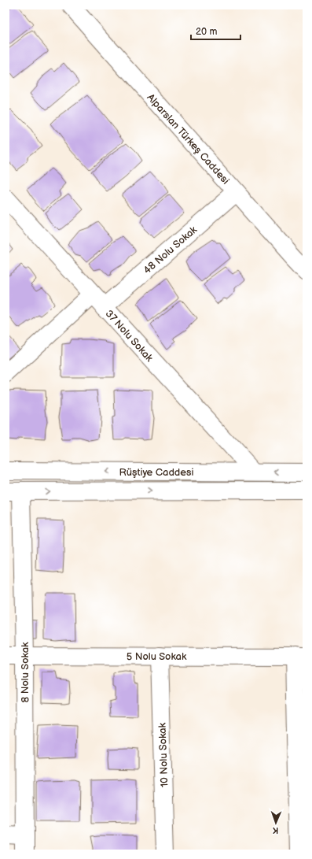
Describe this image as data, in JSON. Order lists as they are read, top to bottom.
{
  "streets": {
    "street": [
      "Alparslan Türkeş Caddesi",
      "48 Nolu Sokak",
      "37 Nolu Sokak",
      "Rüştiye Caddesi",
      "5 Nolu Sokak",
      "8 Nolu Sokak",
      "10 Nolu Sokak"
    ]
  },
  "crossings": [
    ["Alparslan Türkeş Caddesi", "48 Nolu Sokak"],
    ["48 Nolu Sokak", "37 Nolu Sokak"],
    ["37 Nolu Sokak", "Rüştiye Caddesi"],
    ["Rüştiye Caddesi", "8 Nolu Sokak"],
    ["5 Nolu Sokak", "8 Nolu Sokak"],
    ["5 Nolu Sokak", "10 Nolu Sokak"]
  ],
  "scale_bar": "20 m",
  "north": "bottom"
}
